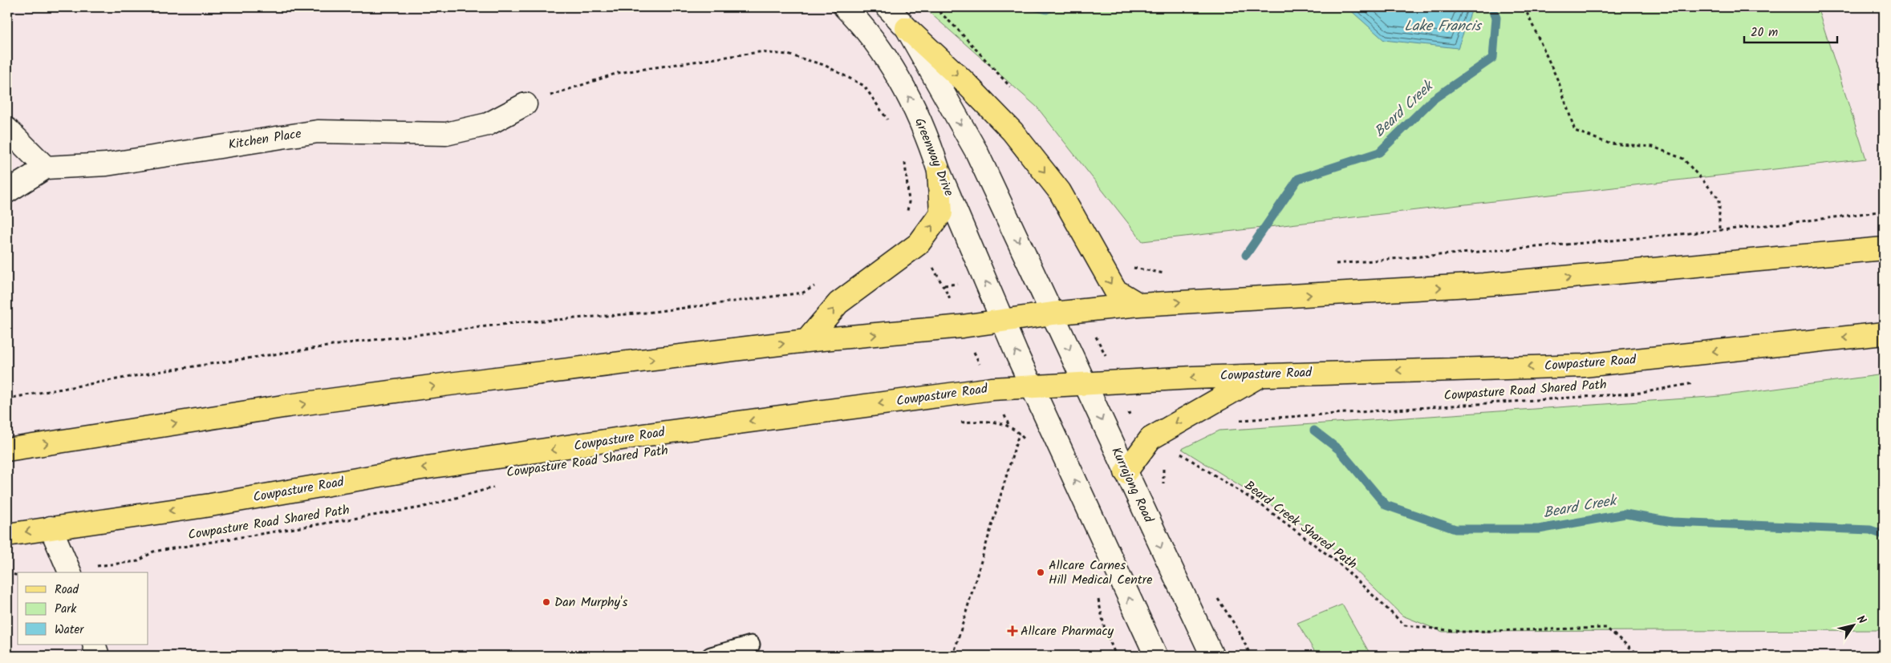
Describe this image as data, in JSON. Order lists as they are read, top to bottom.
{
  "streets": {
    "main road": ["Cowpasture Road"],
    "street": ["Kitchen Place", "Greenway Drive", "Kurrajong Road"],
    "path": ["Cowpasture Road Shared Path", "Beard Creek Shared Path"]
  },
  "crossings": [
    ["Cowpasture Road", "Kurrajong Road"]
  ],
  "water": ["Lake Francis", "Beard Creek"],
  "places": {
    "other": ["Allcare Carnes Hill Medical Centre", "Dan Murphy's"],
    "health": ["Allcare Pharmacy"]
  },
  "legend": ["Road", "Park", "Water"],
  "scale_bar": "20 m",
  "north": "top right"
}
